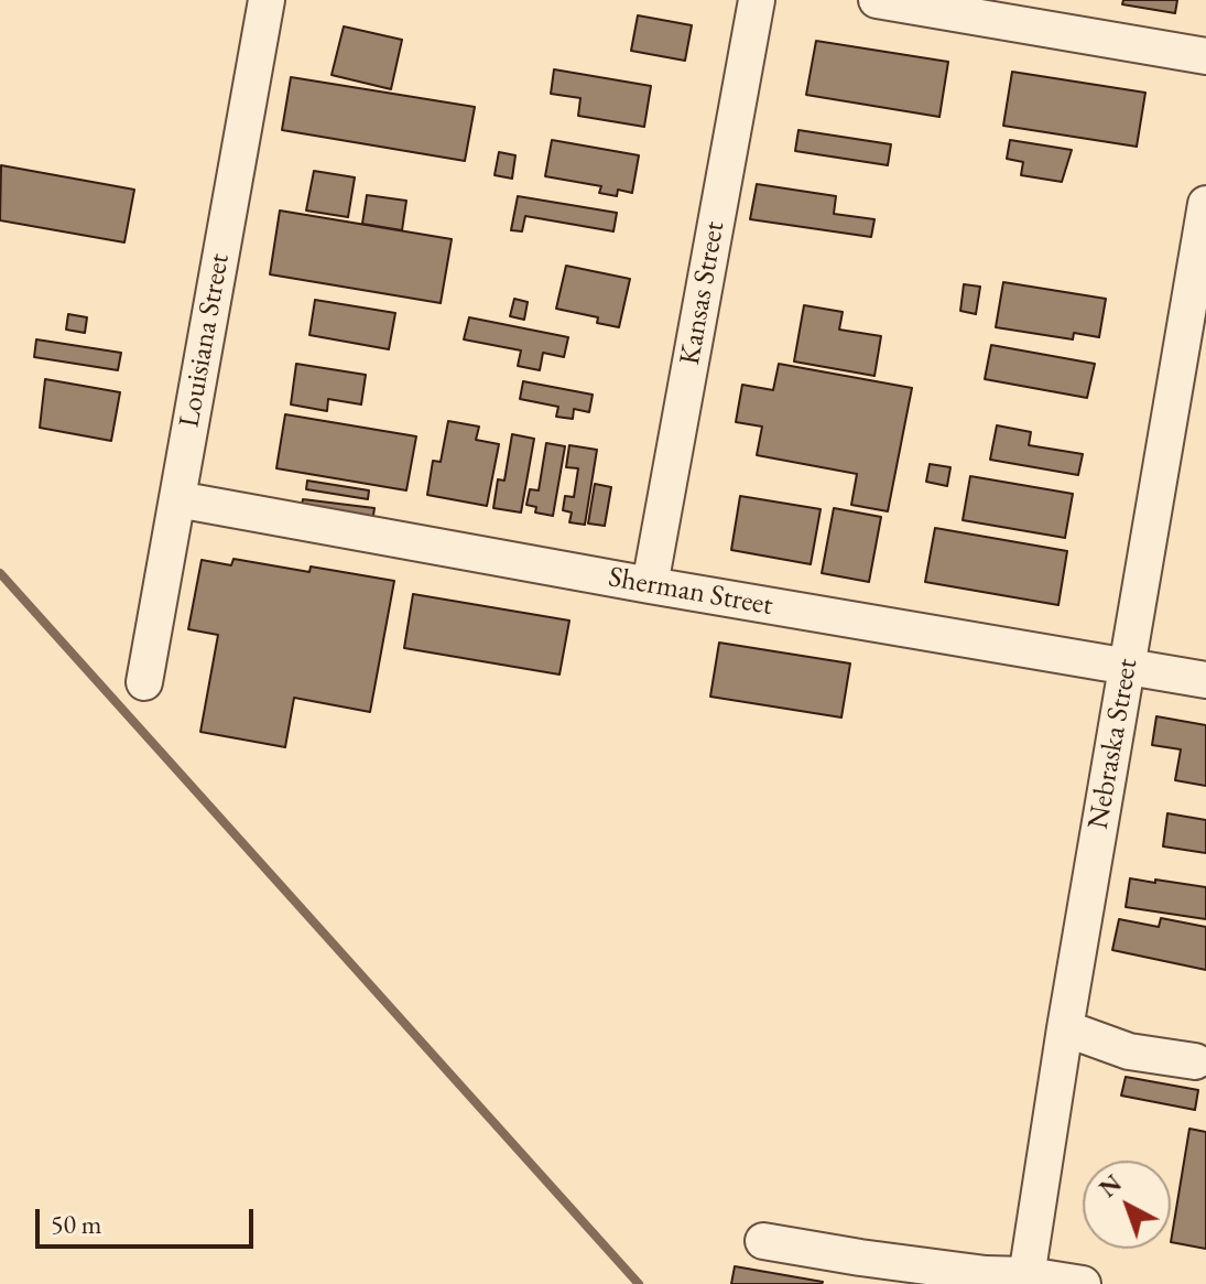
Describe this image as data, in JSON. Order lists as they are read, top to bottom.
{
  "streets": {
    "street": [
      "Kansas Street",
      "Louisiana Street",
      "Sherman Street",
      "Nebraska Street"
    ]
  },
  "crossings": [
    ["Kansas Street", "Sherman Street"],
    ["Louisiana Street", "Sherman Street"],
    ["Sherman Street", "Nebraska Street"]
  ],
  "scale_bar": "50 m",
  "north": "top left"
}
